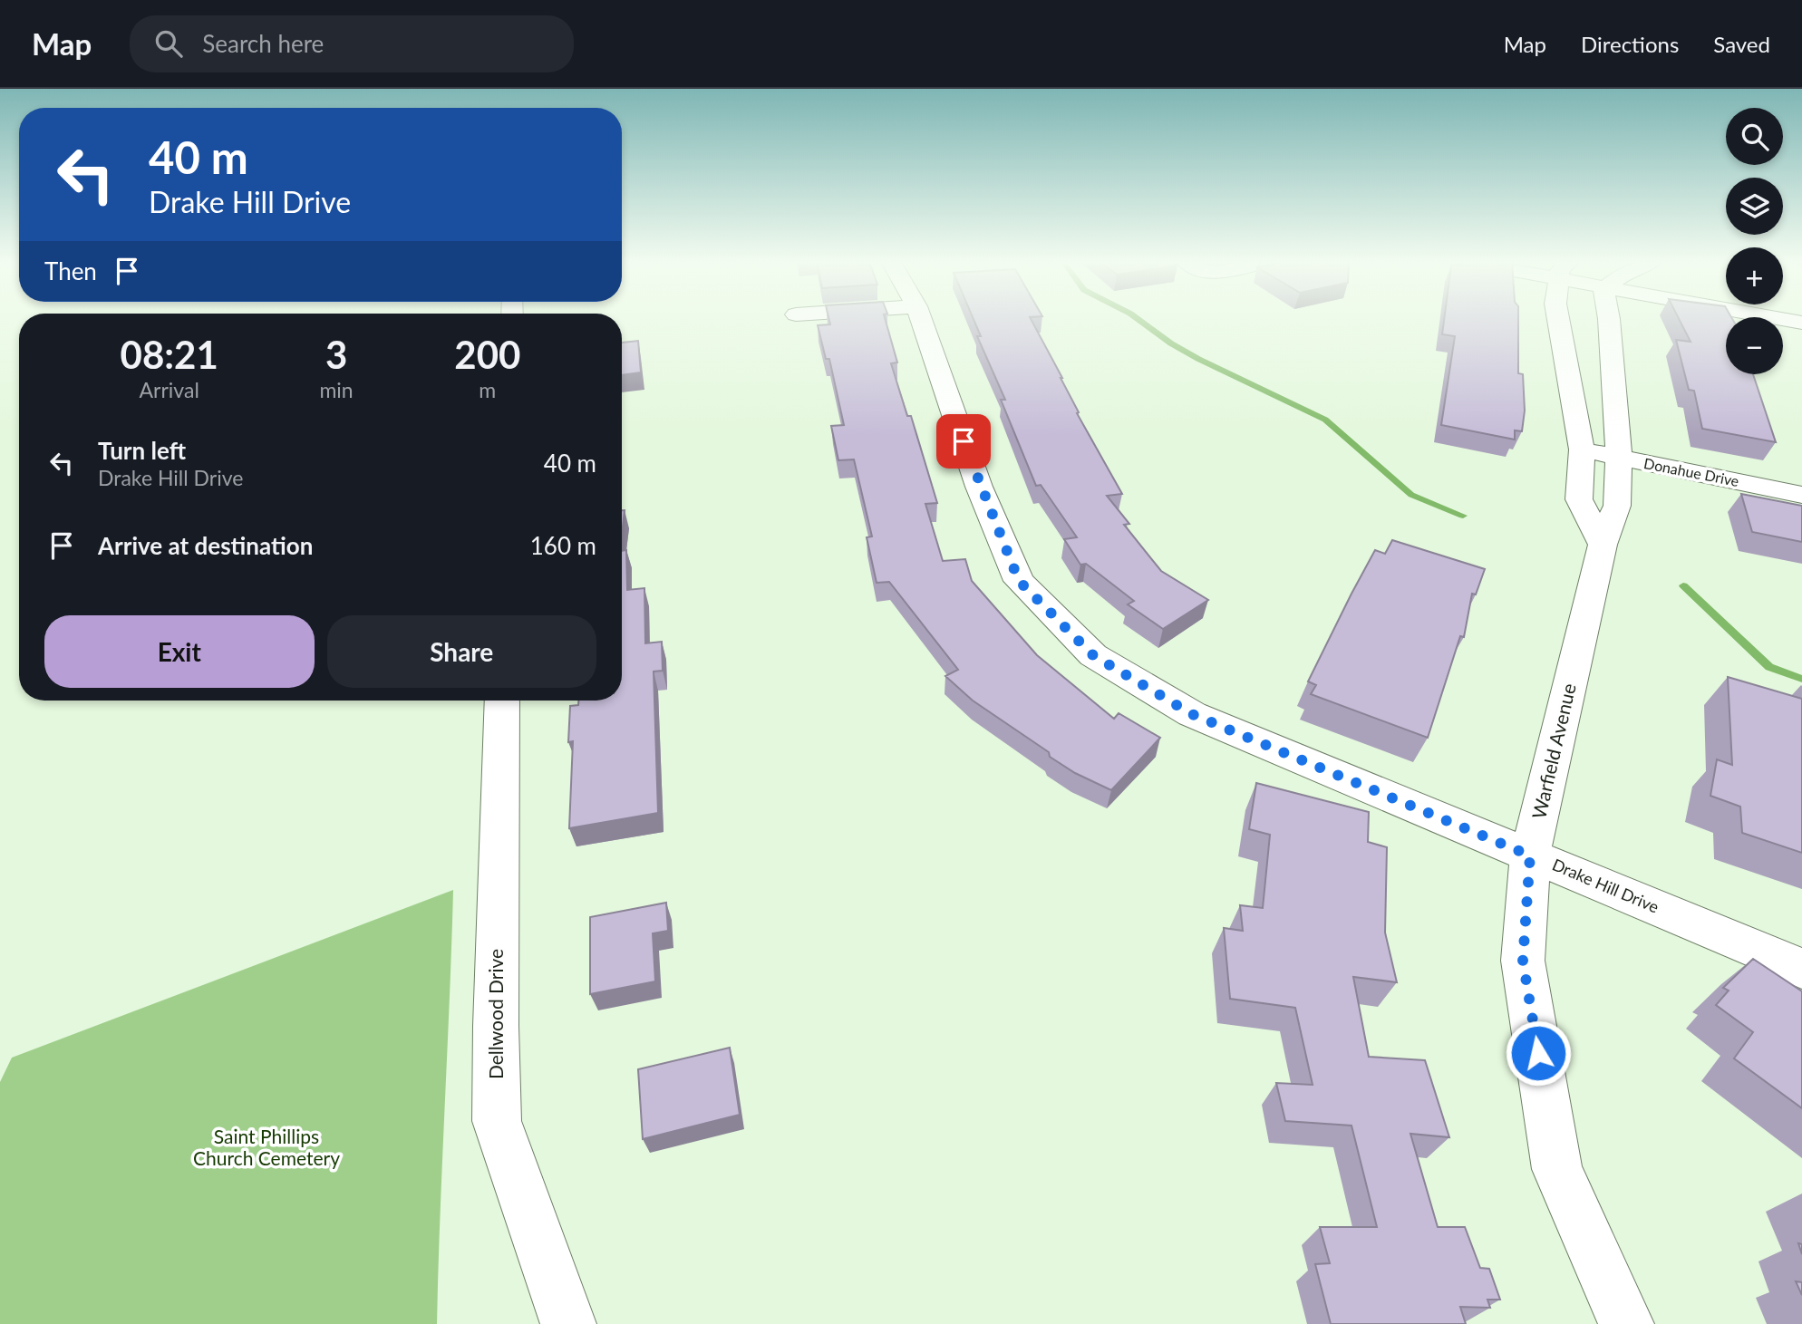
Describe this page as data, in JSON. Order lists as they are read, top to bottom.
{
  "streets": {
    "street": [
      "Donahue Drive",
      "Warfield Avenue",
      "Drake Hill Drive",
      "Dellwood Drive"
    ]
  },
  "crossings": [
    ["Donahue Drive", "Warfield Avenue"],
    ["Warfield Avenue", "Drake Hill Drive"]
  ],
  "parks": ["Saint Phillips Church Cemetery"],
  "page": {
    "header": "Map",
    "search": "Search here",
    "nav": ["Map", "Directions", "Saved"],
    "map_buttons": ["+", "−"],
    "turn": ["40 m", "Drake Hill Drive"],
    "then": "Then",
    "eta": [
      "08:21",
      "Arrival",
      "3",
      "min",
      "200",
      "m"
    ],
    "list": [
      {
        "name": "Turn left",
        "note": "Drake Hill Drive",
        "value": "40 m"
      },
      {
        "name": "Arrive at destination",
        "value": "160 m"
      }
    ],
    "buttons": ["Exit", "Share"]
  }
}
